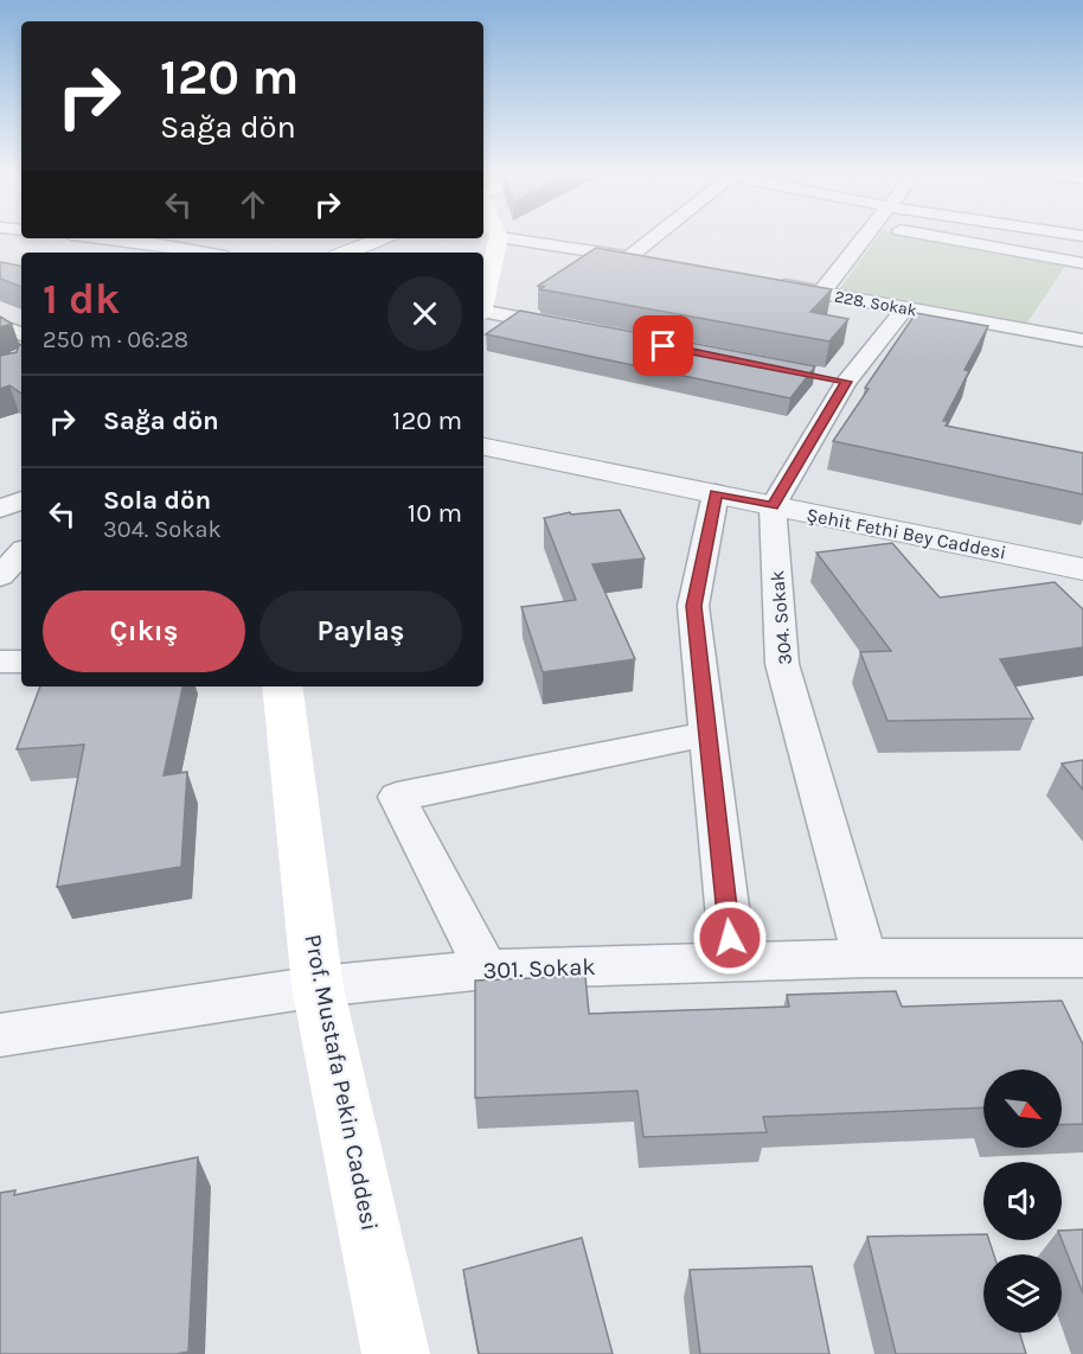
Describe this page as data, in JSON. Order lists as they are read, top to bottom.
{
  "streets": {
    "main road": ["Prof. Mustafa Pekin Caddesi"],
    "street": [
      "228. Sokak",
      "Şehit Fethi Bey Caddesi",
      "304. Sokak",
      "301. Sokak"
    ]
  },
  "crossings": [
    ["Şehit Fethi Bey Caddesi", "304. Sokak"],
    ["304. Sokak", "301. Sokak"],
    ["301. Sokak", "Prof. Mustafa Pekin Caddesi"]
  ],
  "north": "bottom right",
  "page": {
    "turn": ["120 m", "Sağa dön"],
    "heading": ["1 dk", "250 m · 06:28"],
    "list": [
      {
        "name": "Sağa dön",
        "value": "120 m"
      },
      {
        "name": "Sola dön",
        "note": "304. Sokak",
        "value": "10 m"
      }
    ],
    "buttons": ["Çıkış", "Paylaş"]
  }
}
